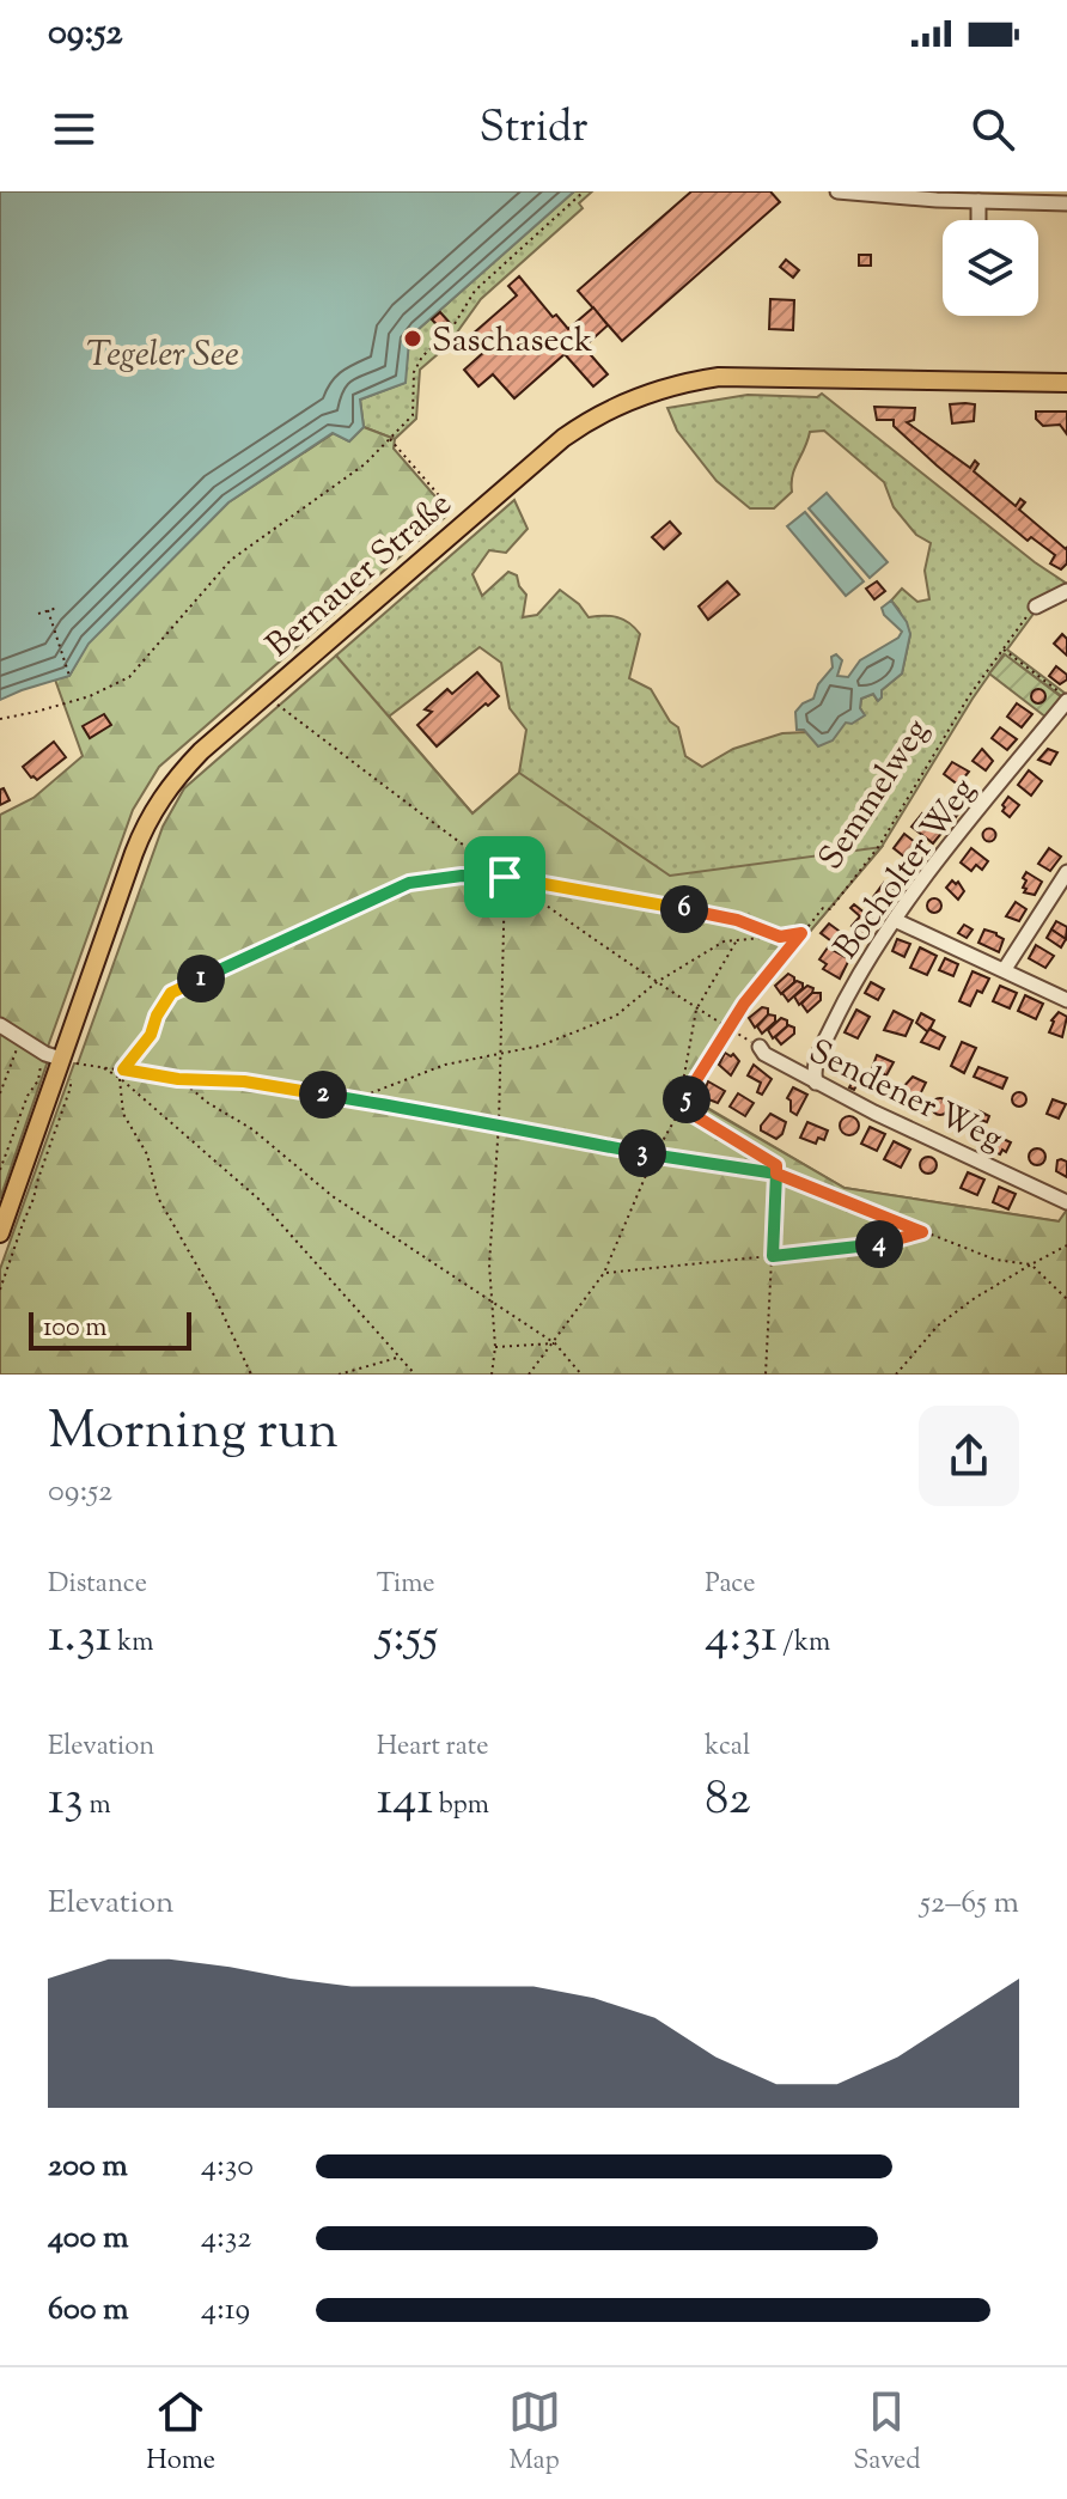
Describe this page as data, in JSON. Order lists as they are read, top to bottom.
{
  "streets": {
    "main road": ["Bernauer Straße"],
    "street": ["Bocholter Weg", "Sendener Weg"],
    "path": ["Semmelweg"]
  },
  "crossings": [
    ["Semmelweg", "Sendener Weg"],
    ["Bocholter Weg", "Sendener Weg"]
  ],
  "water": ["Tegeler See"],
  "places": ["Saschaseck"],
  "scale_bar": "100 m",
  "page": {
    "status": "09:52",
    "header": "Stridr",
    "pins": [
      "6",
      "1",
      "2",
      "5",
      "3",
      "4"
    ],
    "scale": "100 m",
    "heading": ["Morning run", "09:52"],
    "stats": [
      ["Distance", "1.31 km"],
      ["Time", "5:55"],
      ["Pace", "4:31 /km"],
      ["Elevation", "13 m"],
      ["Heart rate", "141 bpm"],
      ["kcal", "82"]
    ],
    "chart": ["Elevation", "52–65 m"],
    "list": [
      {
        "name": "200 m",
        "note": "4:30"
      },
      {
        "name": "400 m",
        "note": "4:32"
      },
      {
        "name": "600 m",
        "note": "4:19"
      }
    ],
    "tabs": ["Home", "Map", "Saved"]
  }
}
